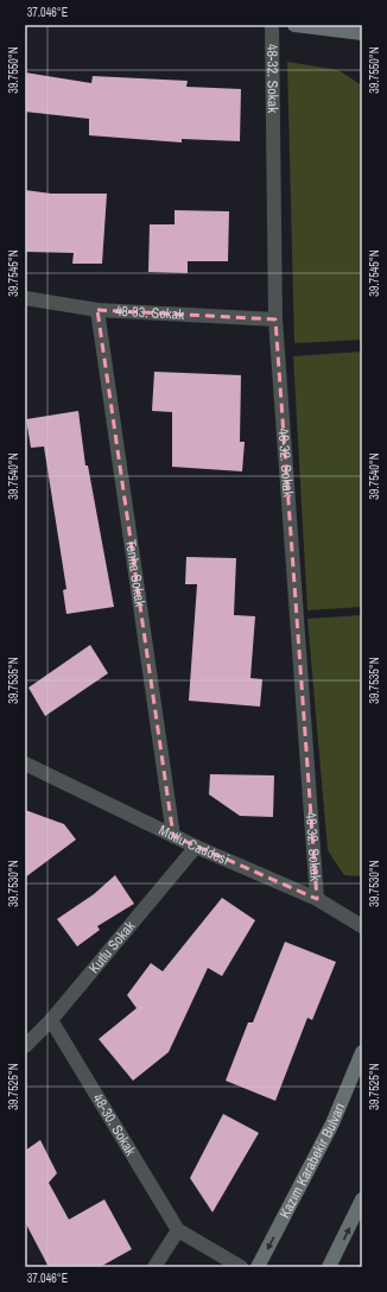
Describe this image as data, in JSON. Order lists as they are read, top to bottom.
{
  "streets": {
    "main road": ["Kazım Karabekir Bulvarı"],
    "street": [
      "48-32. Sokak",
      "48-33. Sokak",
      "Tenha Sokak",
      "Mutlu Caddesi",
      "Kutlu Sokak",
      "48-30. Sokak"
    ]
  },
  "crossings": [
    ["48-32. Sokak", "48-33. Sokak"],
    ["48-32. Sokak", "Mutlu Caddesi"],
    ["48-33. Sokak", "Tenha Sokak"],
    ["Tenha Sokak", "Mutlu Caddesi"],
    ["Mutlu Caddesi", "Kutlu Sokak"],
    ["Kutlu Sokak", "48-30. Sokak"]
  ],
  "coordinates": [
    "37.046°E",
    "39.7550°N",
    "39.7545°N",
    "39.7540°N",
    "39.7535°N",
    "39.7530°N",
    "39.7525°N"
  ]
}
